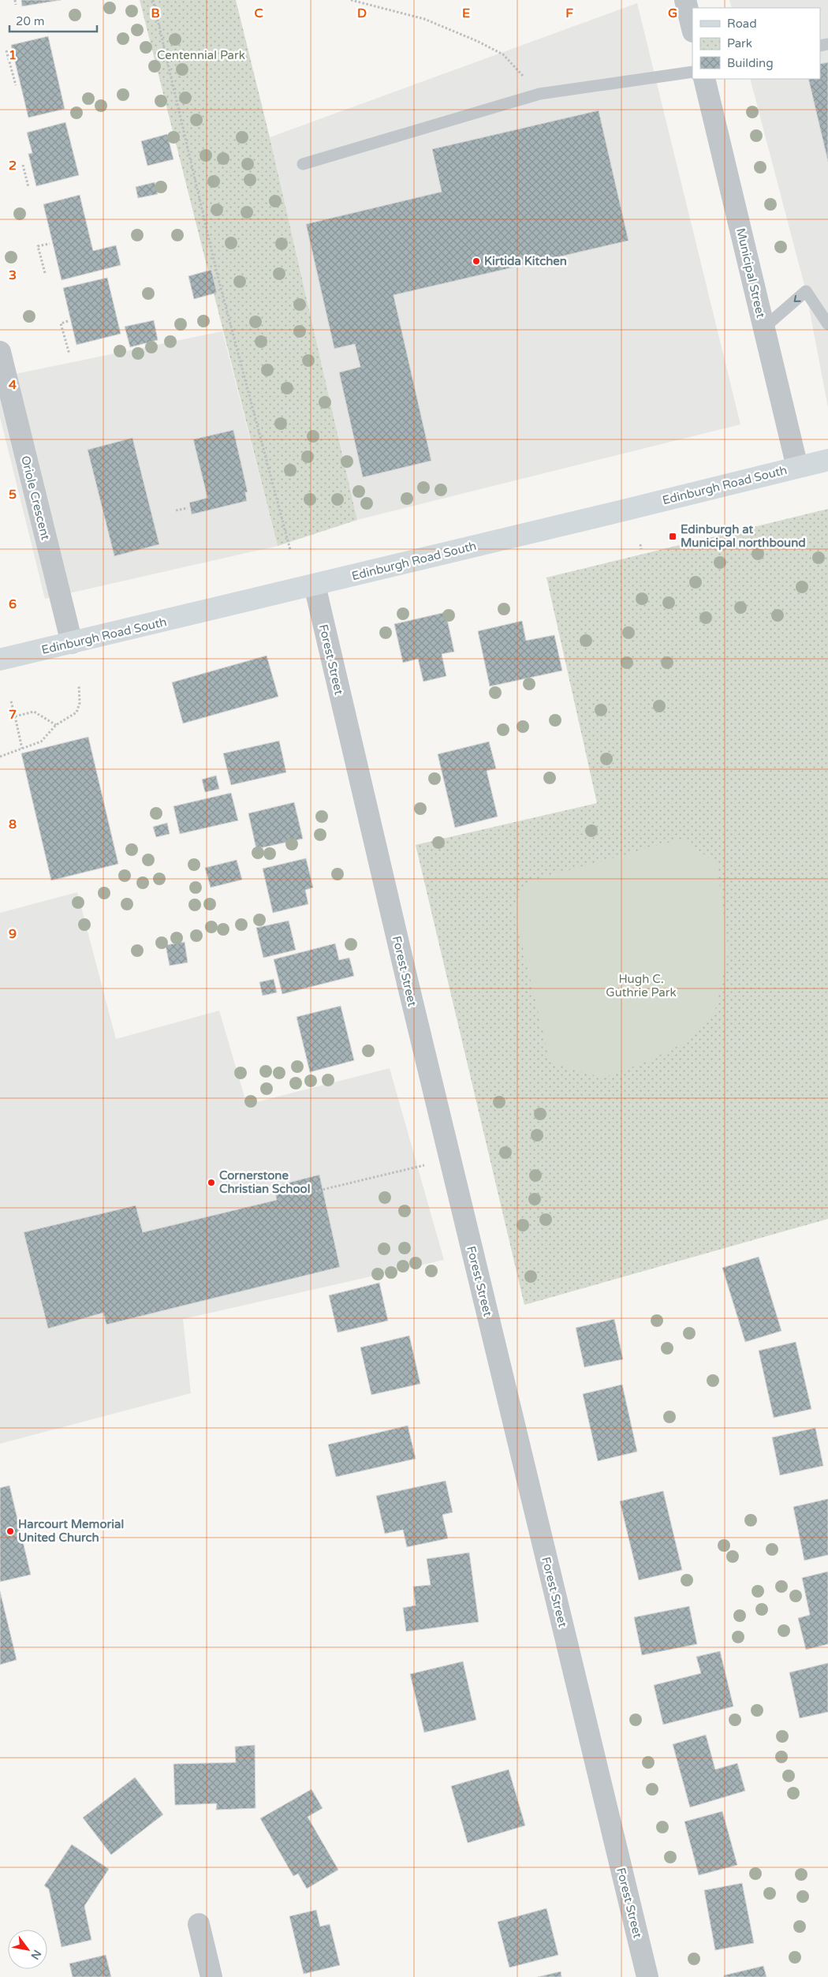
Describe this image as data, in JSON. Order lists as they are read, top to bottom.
{
  "streets": {
    "main road": ["Edinburgh Road South"],
    "street": ["Municipal Street", "Oriole Crescent", "Forest Street"]
  },
  "crossings": [
    ["Municipal Street", "Edinburgh Road South"],
    ["Edinburgh Road South", "Oriole Crescent"],
    ["Edinburgh Road South", "Forest Street"]
  ],
  "parks": ["Centennial Park", "Hugh C. Guthrie Park"],
  "places": {
    "other": ["Kirtida Kitchen", "Cornerstone Christian School", "Harcourt Memorial United Church"],
    "transit": ["Edinburgh at Municipal northbound"]
  },
  "legend": ["Road", "Park", "Building"],
  "scale_bar": "20 m",
  "north": "bottom right",
  "grid": {
    "columns": [
      "B",
      "C",
      "D",
      "E",
      "F",
      "G"
    ],
    "rows": [
      "1",
      "2",
      "3",
      "4",
      "5",
      "6",
      "7",
      "8",
      "9"
    ]
  }
}
